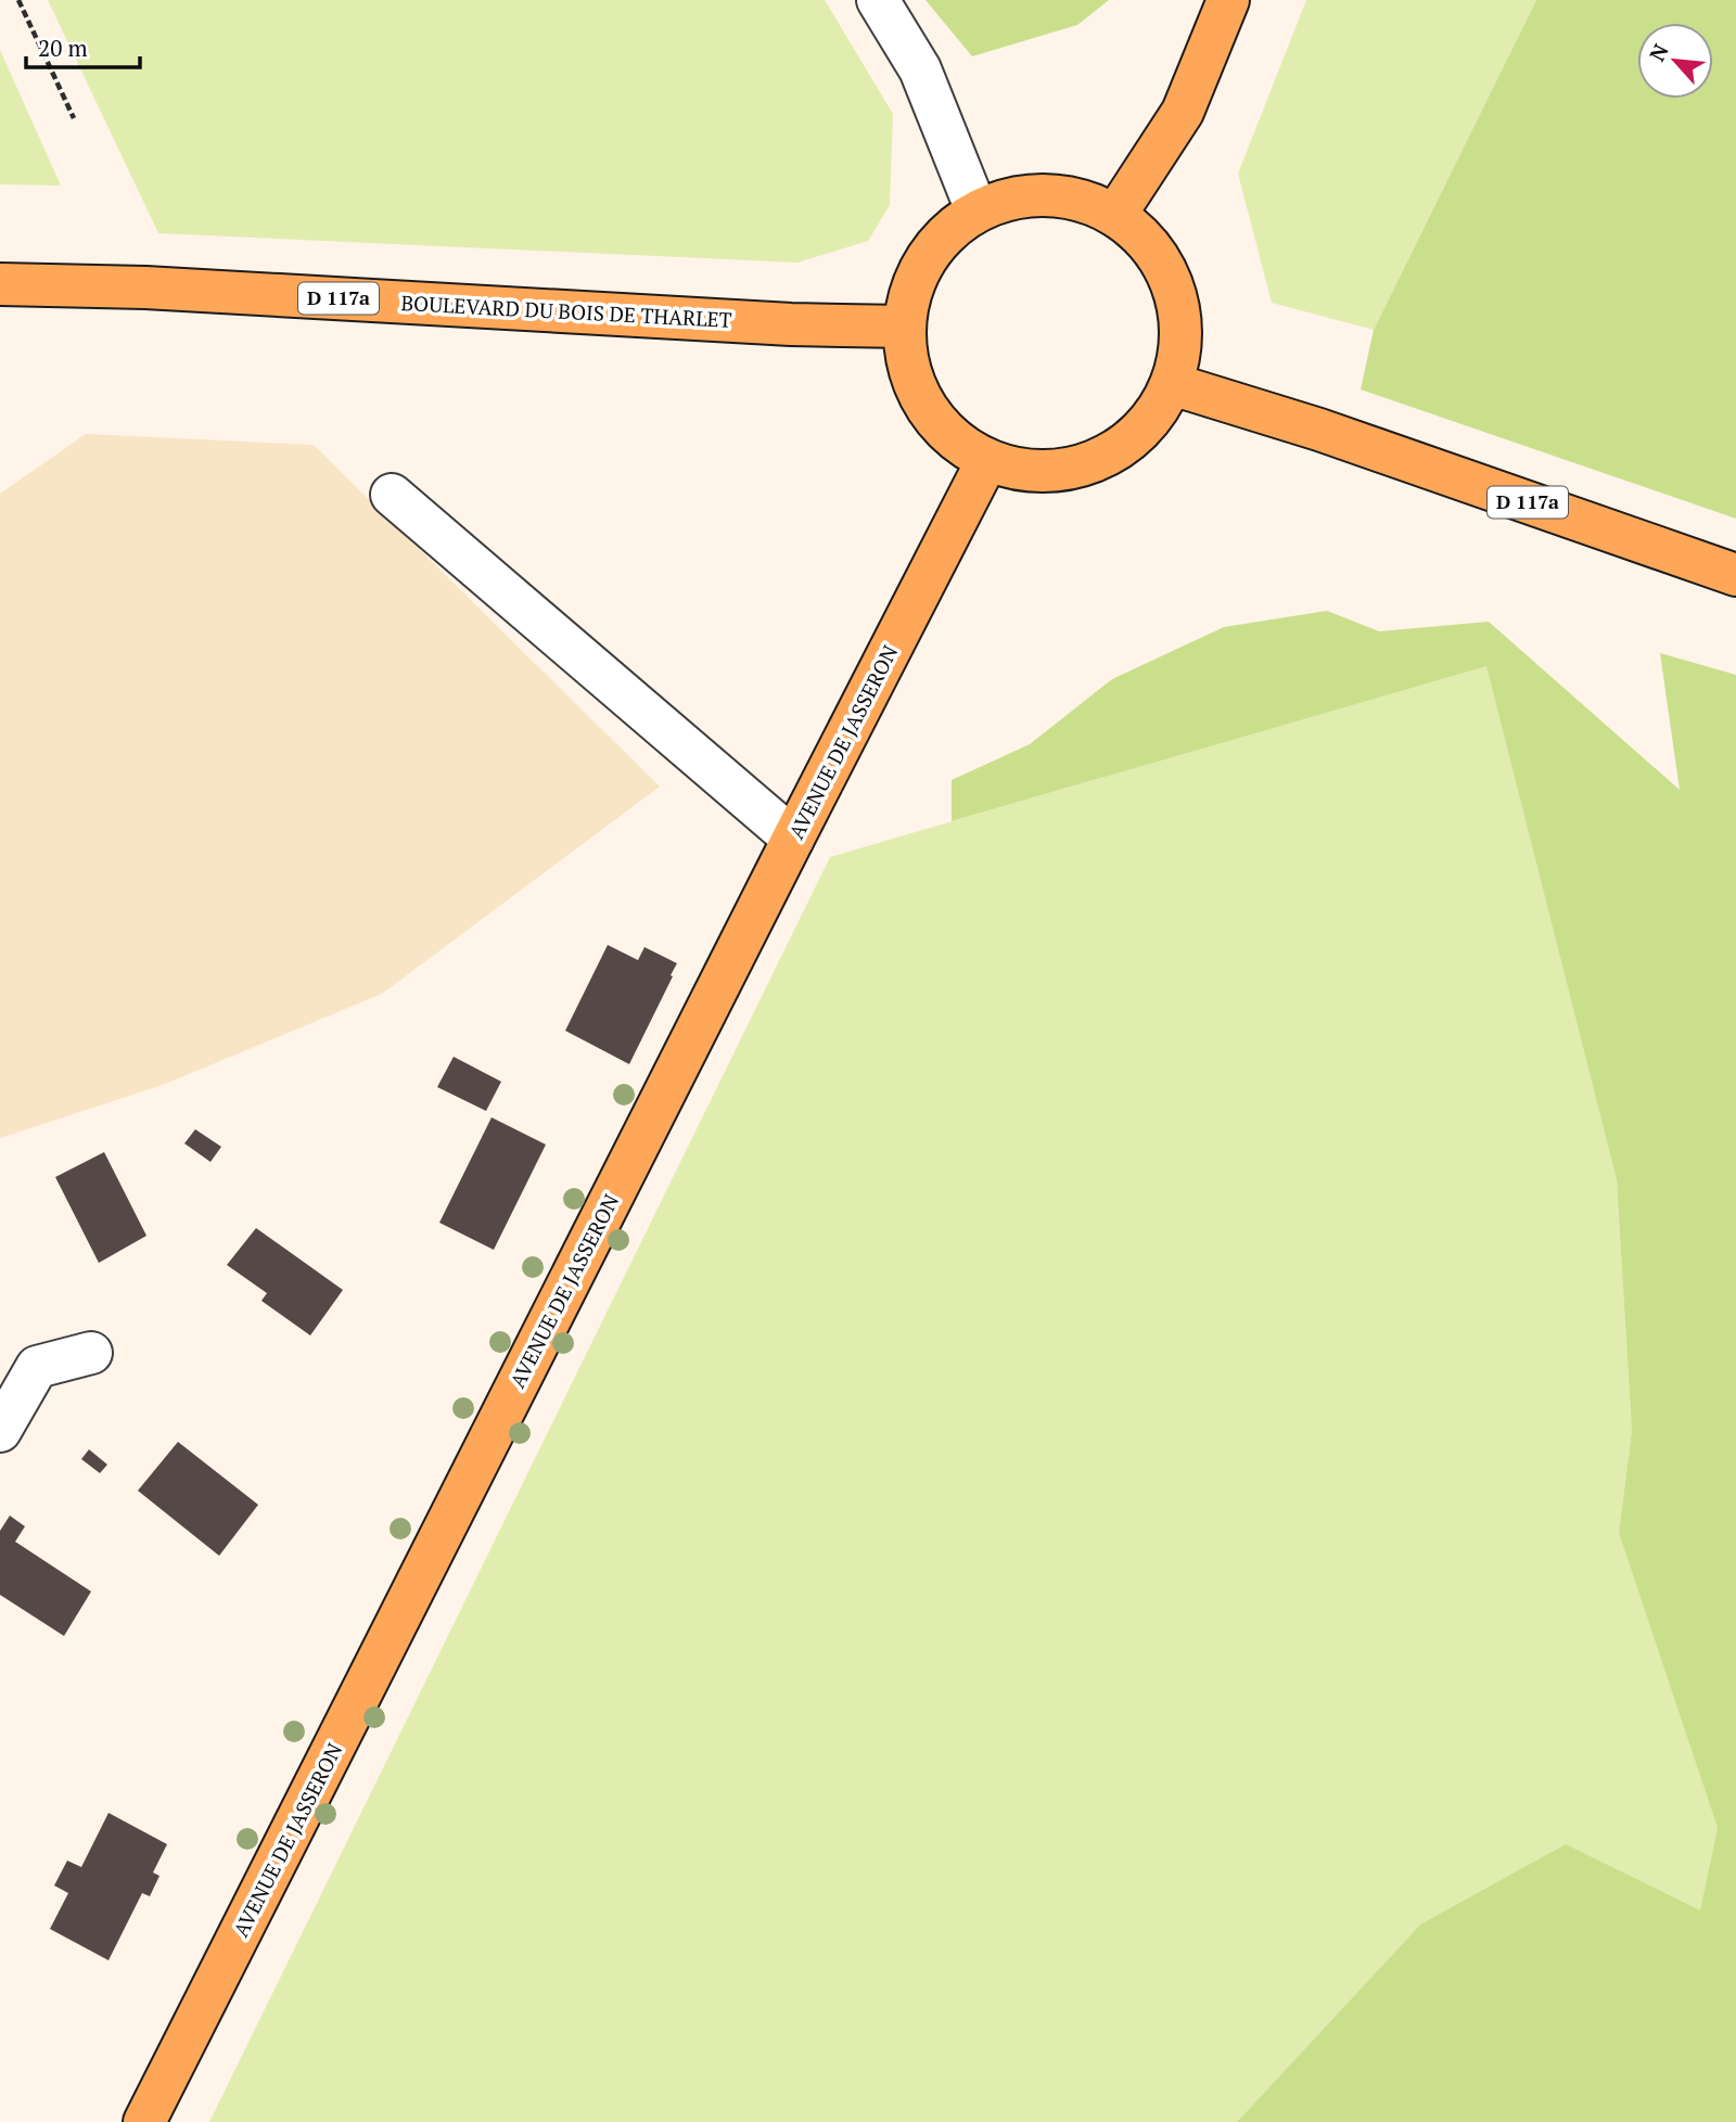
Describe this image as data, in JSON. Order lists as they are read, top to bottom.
{
  "streets": {
    "main road": ["D 117a", "BOULEVARD DU BOIS DE THARLET", "AVENUE DE JASSERON"]
  },
  "scale_bar": "20 m",
  "north": "top left"
}
